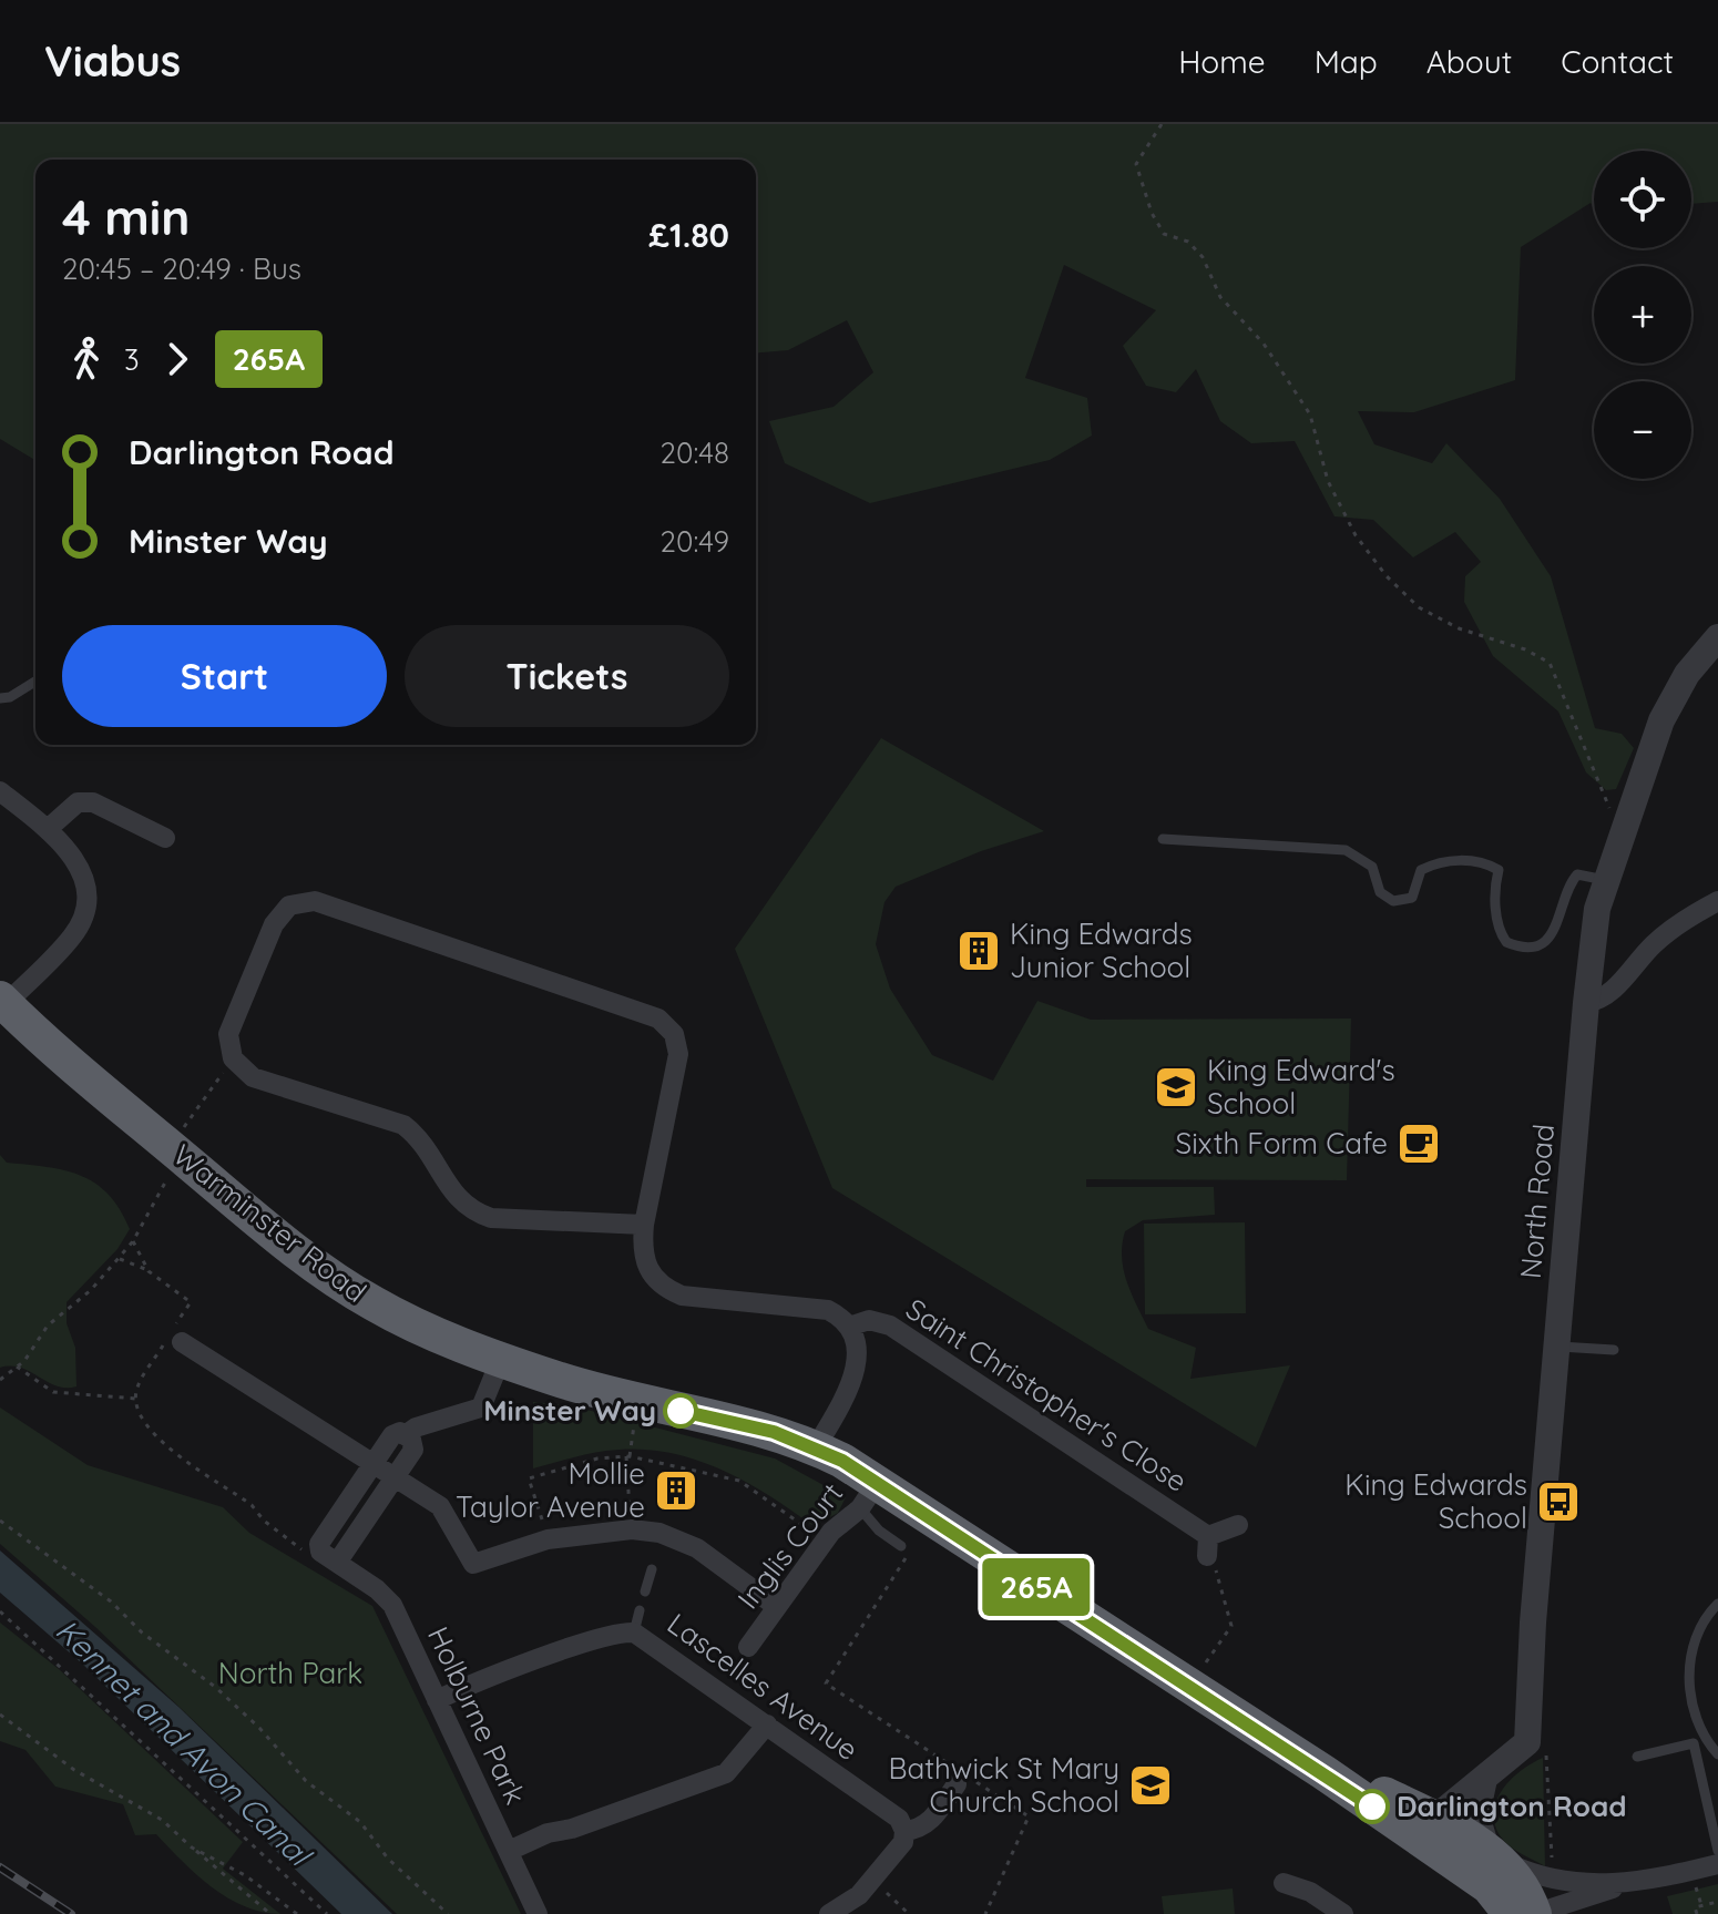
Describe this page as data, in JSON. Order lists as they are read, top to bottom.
{
  "streets": {
    "highway": ["Warminster Road"],
    "street": [
      "North Road",
      "Saint Christopher's Close",
      "Inglis Court",
      "Lascelles Avenue",
      "Holburne Park"
    ]
  },
  "crossings": [
    ["North Road", "Warminster Road"],
    ["Warminster Road", "Inglis Court"],
    ["Lascelles Avenue", "Holburne Park"]
  ],
  "water": ["Kennet and Avon Canal"],
  "parks": ["North Park"],
  "places": {
    "building": ["King Edwards Junior School", "Mollie Taylor Avenue"],
    "school or university": ["King Edward's School", "Bathwick St Mary Church School"],
    "cafe": ["Sixth Form Cafe"],
    "other": ["Minster Way", "Darlington Road"],
    "bus stop": ["King Edwards School"]
  },
  "lines": ["bus line 265A"],
  "page": {
    "header": "Viabus",
    "nav": [
      "Home",
      "Map",
      "About",
      "Contact"
    ],
    "on_map": "265A",
    "map_buttons": ["+", "−"],
    "heading": ["4 min", "20:45 – 20:49 · Bus", "£1.80"],
    "legs": ["3", "265A"],
    "list": [
      {
        "name": "Darlington Road",
        "value": "20:48"
      },
      {
        "name": "Minster Way",
        "value": "20:49"
      }
    ],
    "buttons": ["Start", "Tickets"]
  }
}
